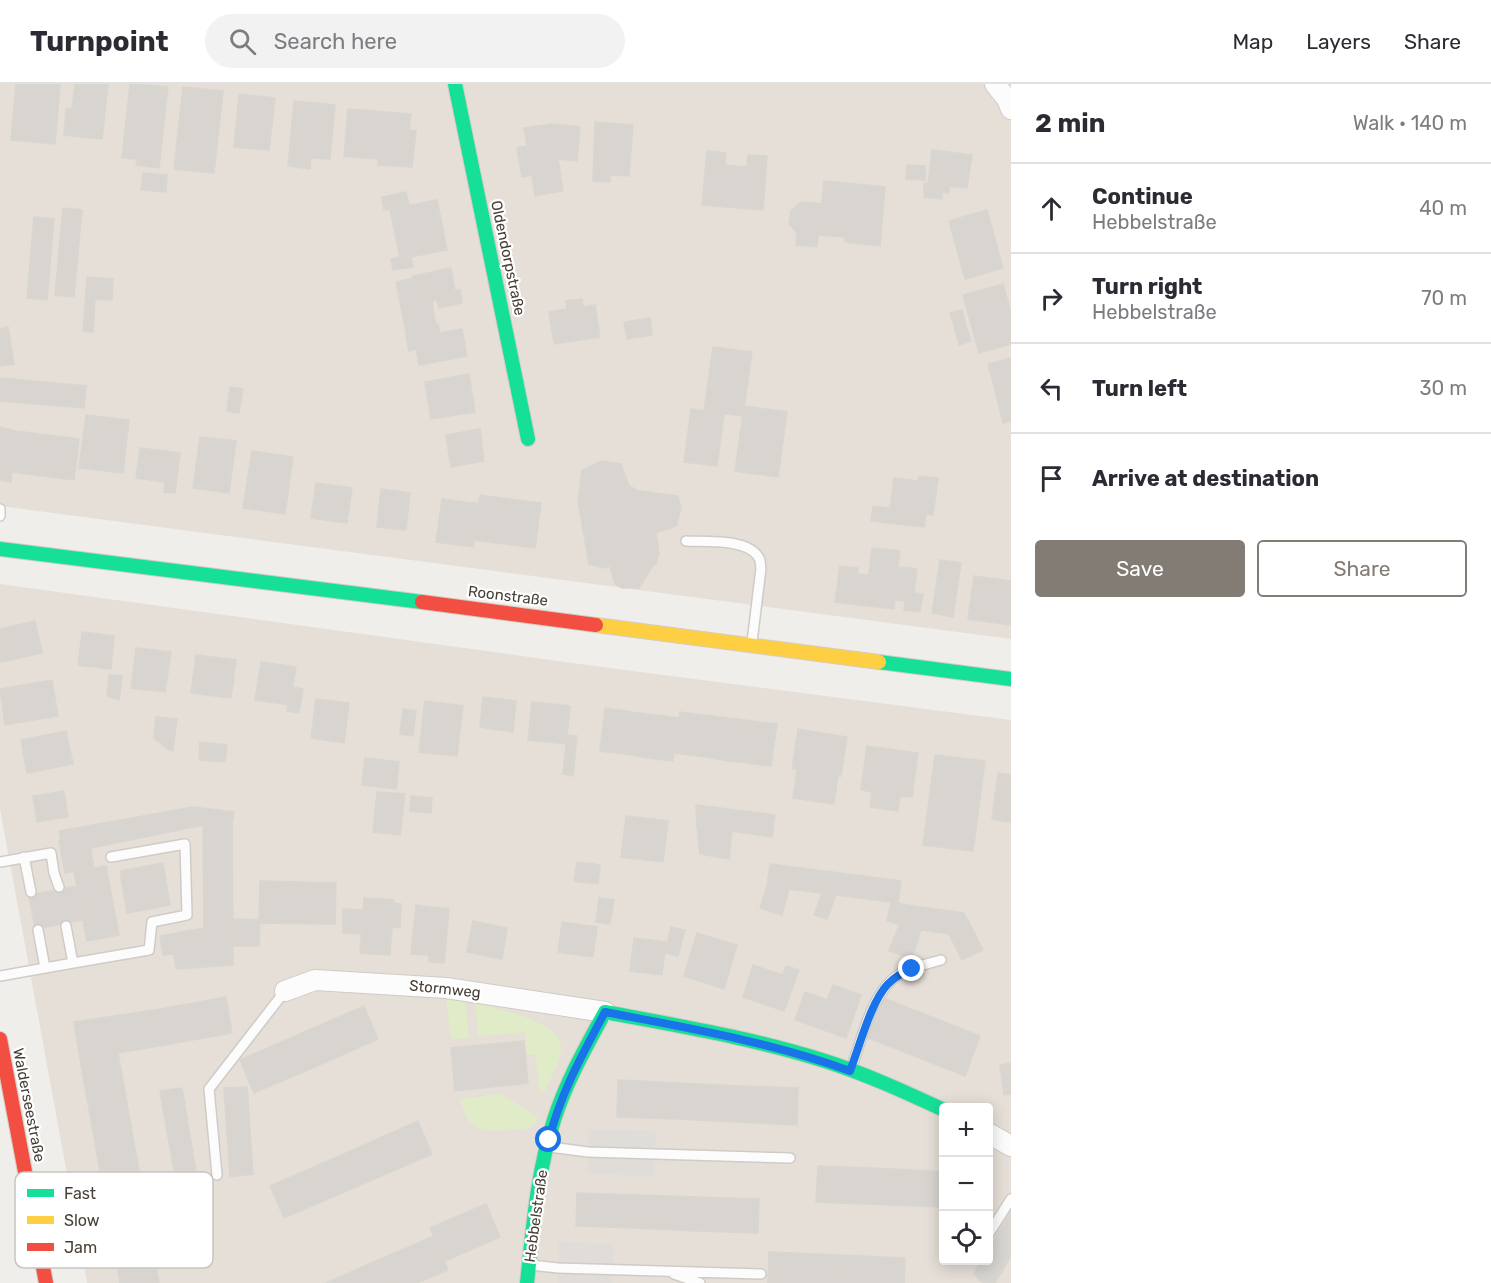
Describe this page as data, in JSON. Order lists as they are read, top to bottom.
{
  "streets": {
    "main road": [
      "Oldendorpstraße",
      "Roonstraße",
      "Walderseestraße",
      "Hebbelstraße"
    ],
    "street": ["Stormweg"]
  },
  "crossings": [
    ["Stormweg", "Hebbelstraße"]
  ],
  "legend": ["Fast", "Slow", "Jam"],
  "page": {
    "header": "Turnpoint",
    "search": "Search here",
    "nav": ["Map", "Layers", "Share"],
    "heading": ["2 min", "Walk · 140 m"],
    "list": [
      ["Continue", "Hebbelstraße", "40 m"],
      ["Turn right", "Hebbelstraße", "70 m"],
      ["Turn left", "30 m"],
      "Arrive at destination"
    ],
    "buttons": ["Save", "Share"],
    "map_buttons": ["+", "−"]
  }
}
